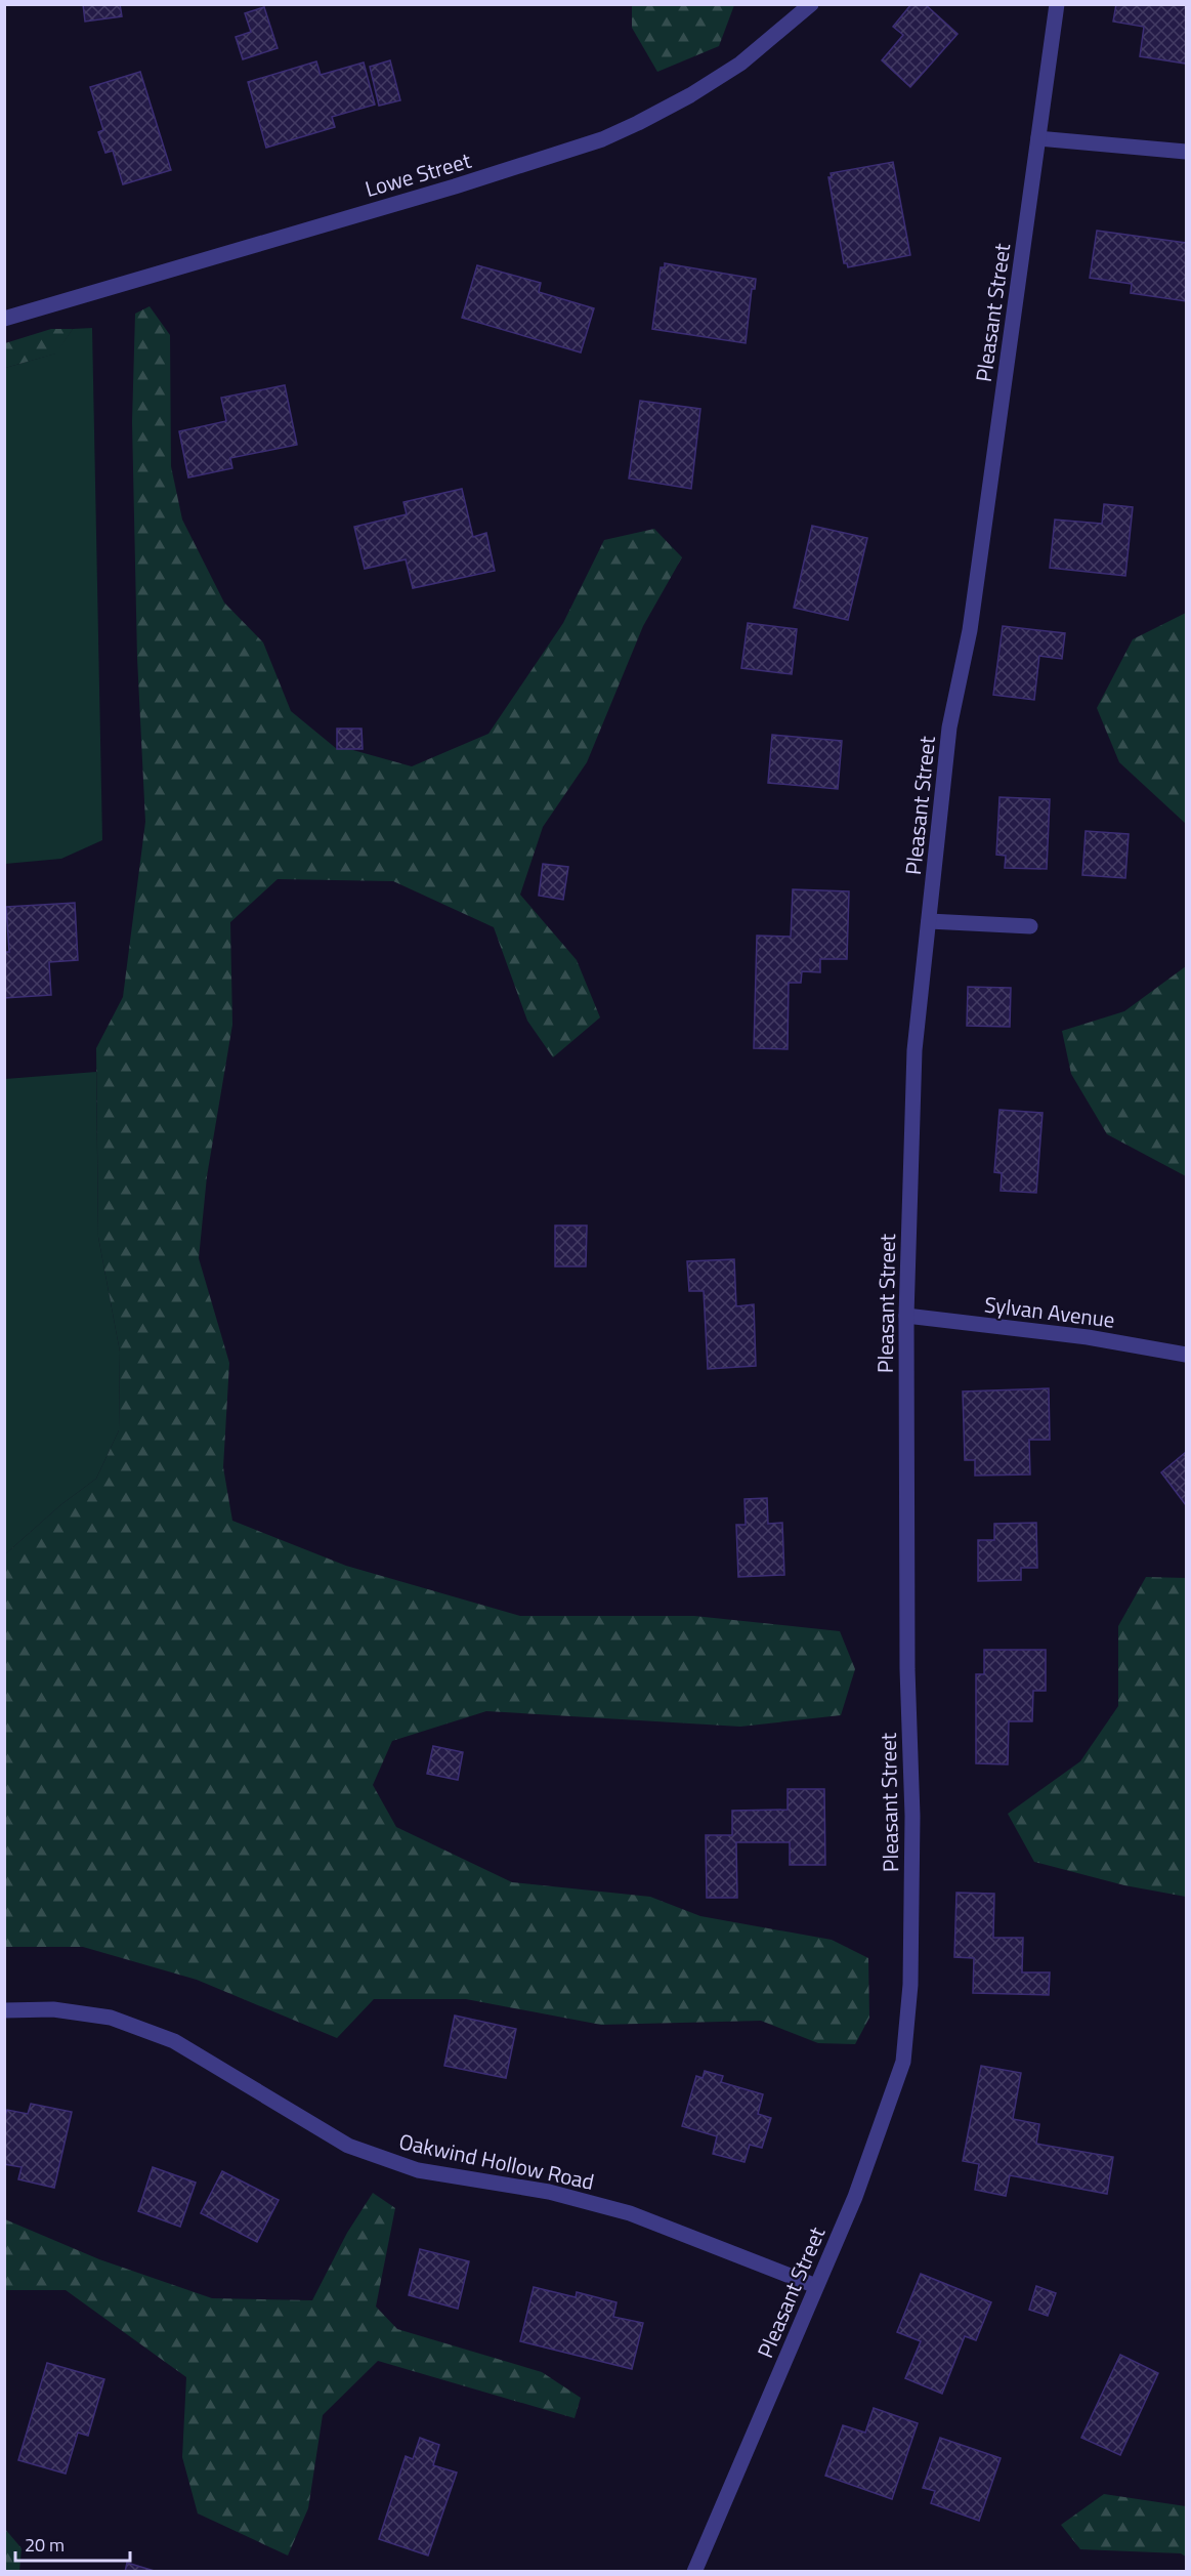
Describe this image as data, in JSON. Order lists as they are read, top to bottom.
{
  "streets": {
    "street": [
      "Lowe Street",
      "Pleasant Street",
      "Sylvan Avenue",
      "Oakwind Hollow Road"
    ]
  },
  "crossings": [
    ["Pleasant Street", "Sylvan Avenue"],
    ["Pleasant Street", "Oakwind Hollow Road"]
  ],
  "scale_bar": "20 m"
}
